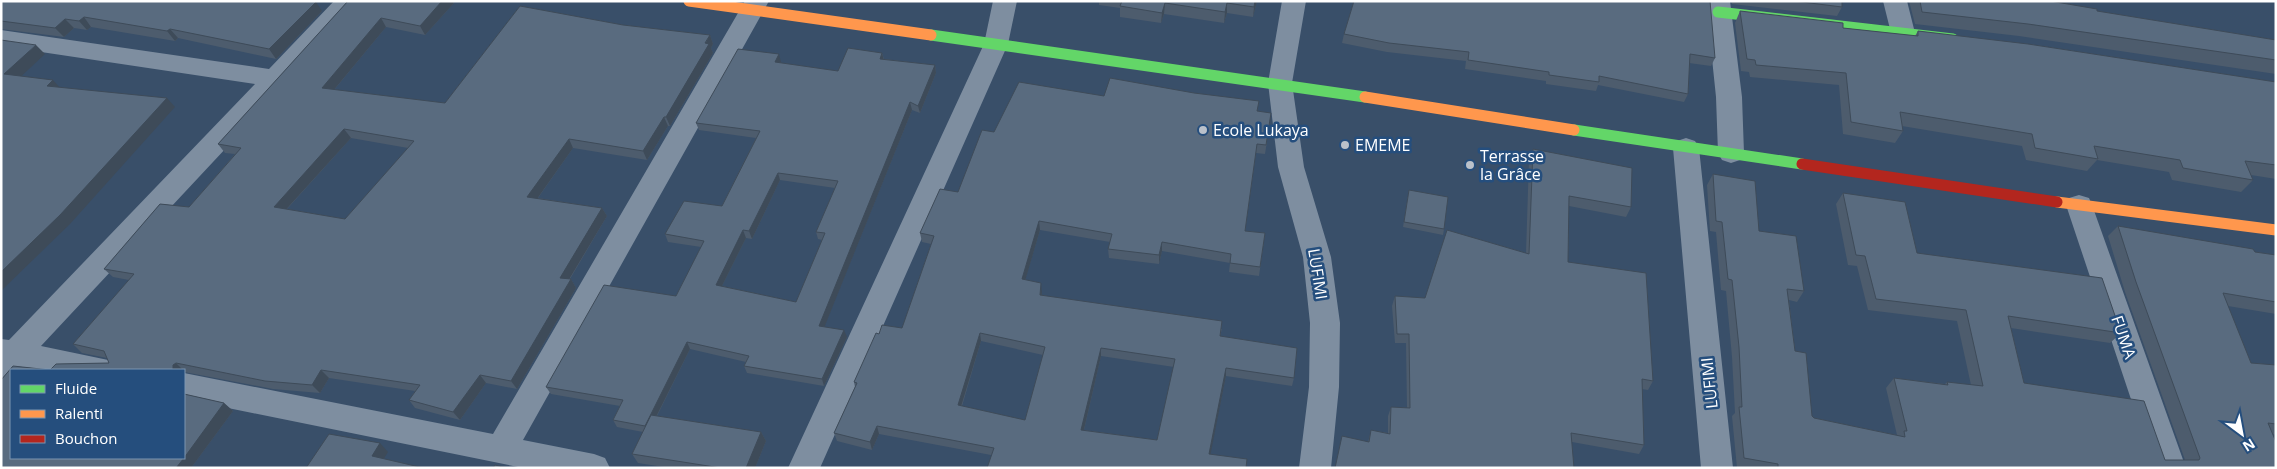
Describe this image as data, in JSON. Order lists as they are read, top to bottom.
{
  "streets": {
    "street": ["LUFIMI", "FUMA"]
  },
  "places": ["Ecole Lukaya", "EMEME", "Terrasse la Grâce"],
  "legend": ["Fluide", "Ralenti", "Bouchon"],
  "north": "bottom right"
}
